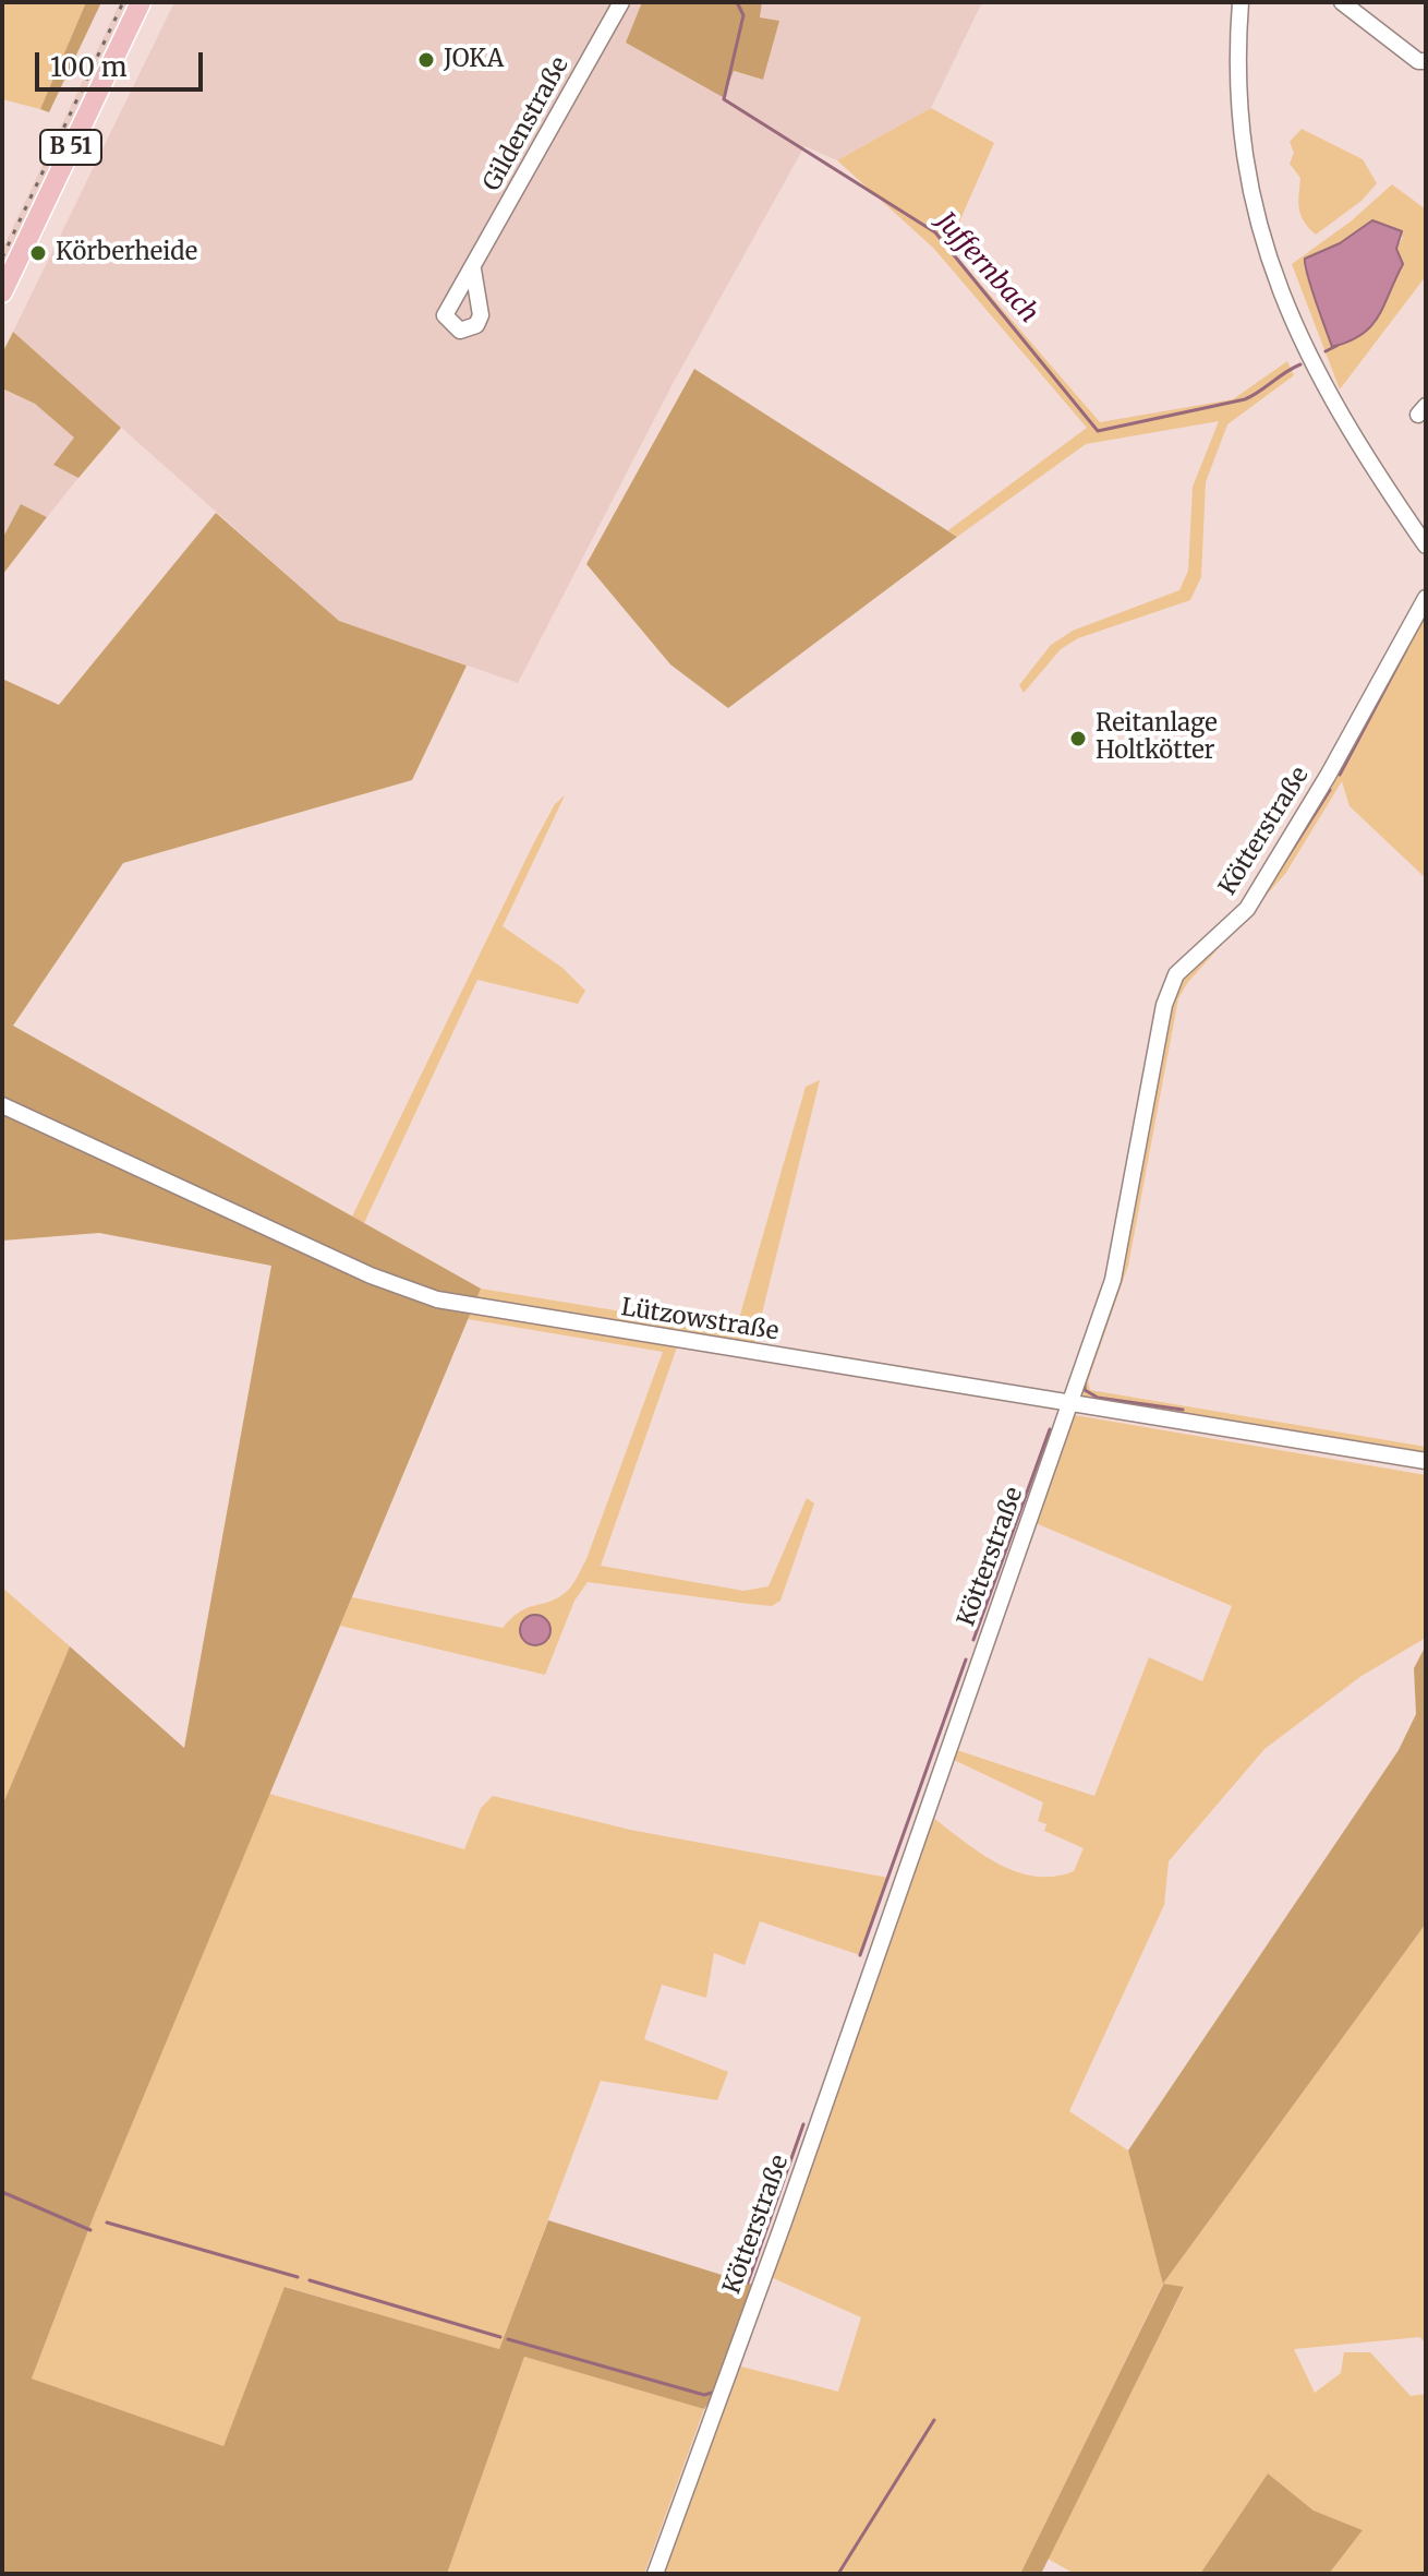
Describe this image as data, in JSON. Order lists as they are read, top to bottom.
{
  "streets": {
    "main road": ["B 51"],
    "street": ["Gildenstraße", "Kötterstraße", "Lützowstraße"]
  },
  "crossings": [
    ["Kötterstraße", "Lützowstraße"]
  ],
  "water": ["Juffernbach"],
  "places": ["JOKA", "Körberheide", "Reitanlage Holtkötter"],
  "scale_bar": "100 m"
}
